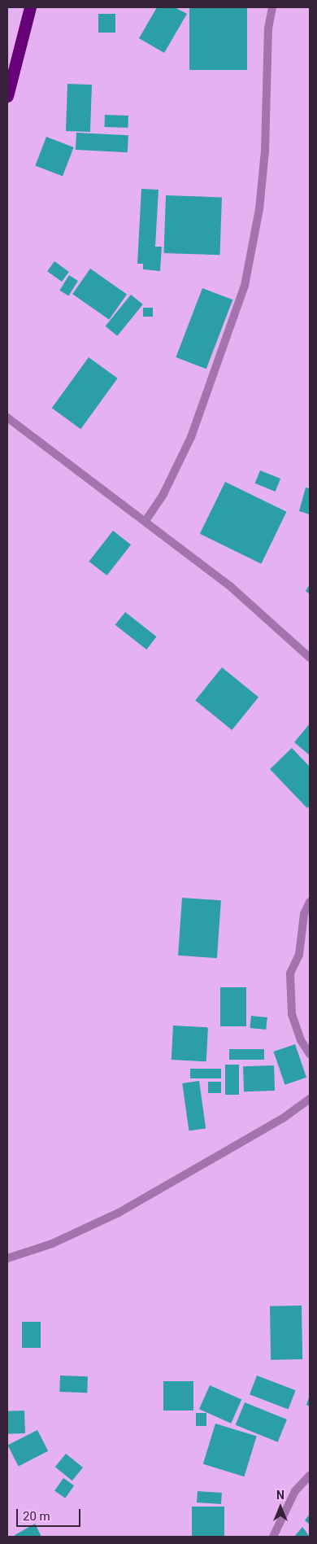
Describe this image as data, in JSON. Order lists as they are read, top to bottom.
{
  "scale_bar": "20 m",
  "north": "top"
}
